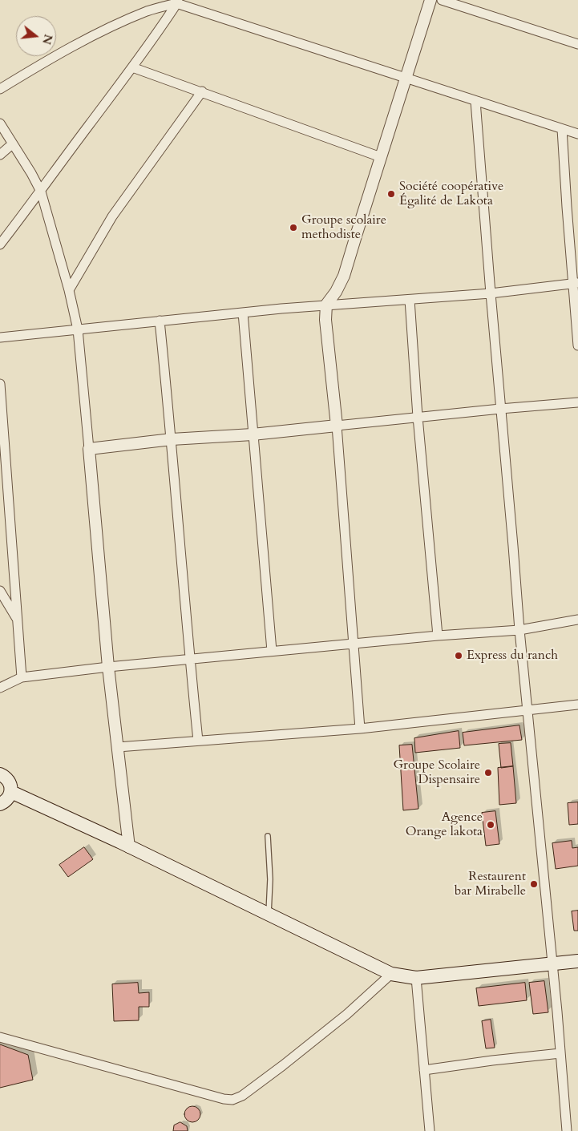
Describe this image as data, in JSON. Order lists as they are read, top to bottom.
{
  "places": [
    "Société coopérative Égalité de Lakota",
    "Groupe scolaire methodiste",
    "Express du ranch",
    "Groupe Scolaire Dispensaire",
    "Agence Orange lakota",
    "Restaurent bar Mirabelle"
  ],
  "north": "right"
}
